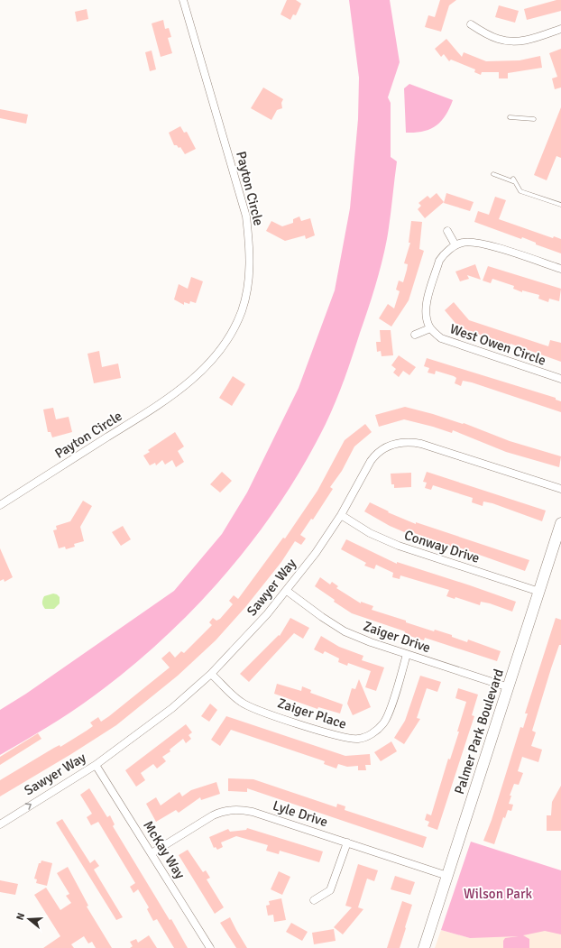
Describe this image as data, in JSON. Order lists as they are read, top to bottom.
{
  "streets": {
    "main road": ["Palmer Park Boulevard"],
    "street": [
      "Payton Circle",
      "West Owen Circle",
      "Conway Drive",
      "Sawyer Way",
      "Zaiger Drive",
      "Zaiger Place",
      "Lyle Drive",
      "McKay Way"
    ]
  },
  "crossings": [
    ["Conway Drive", "Sawyer Way"],
    ["Conway Drive", "Palmer Park Boulevard"],
    ["Sawyer Way", "Zaiger Drive"],
    ["Sawyer Way", "Zaiger Place"],
    ["Sawyer Way", "McKay Way"],
    ["Zaiger Drive", "Zaiger Place"],
    ["Zaiger Drive", "Palmer Park Boulevard"],
    ["Palmer Park Boulevard", "Lyle Drive"],
    ["Lyle Drive", "McKay Way"]
  ],
  "parks": ["Wilson Park"],
  "north": "left"
}
